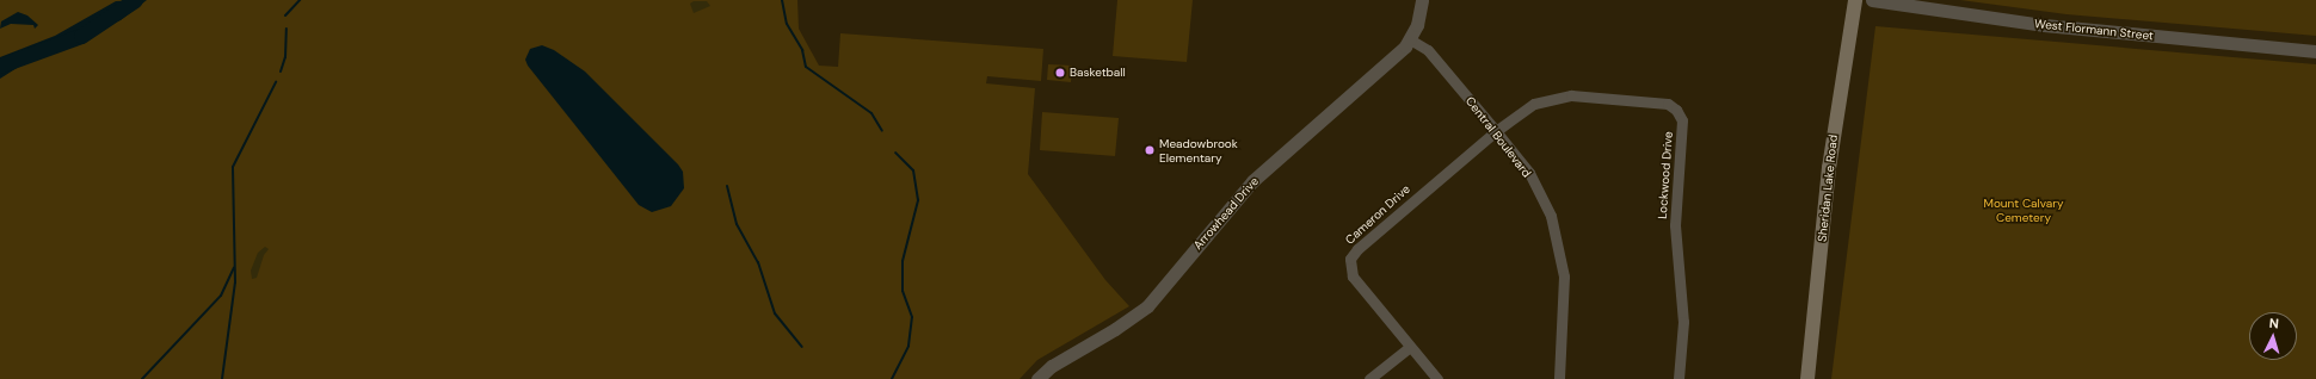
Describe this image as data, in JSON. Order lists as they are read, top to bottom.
{
  "streets": {
    "main road": ["Sheridan Lake Road"],
    "street": [
      "West Flormann Street",
      "Central Boulevard",
      "Lockwood Drive",
      "Arrowhead Drive",
      "Cameron Drive"
    ]
  },
  "crossings": [
    ["Central Boulevard", "Lockwood Drive"],
    ["Central Boulevard", "Arrowhead Drive"],
    ["Central Boulevard", "Cameron Drive"],
    ["Lockwood Drive", "Cameron Drive"]
  ],
  "parks": ["Mount Calvary Cemetery"],
  "places": ["Basketball", "Meadowbrook Elementary"],
  "north": "top"
}
